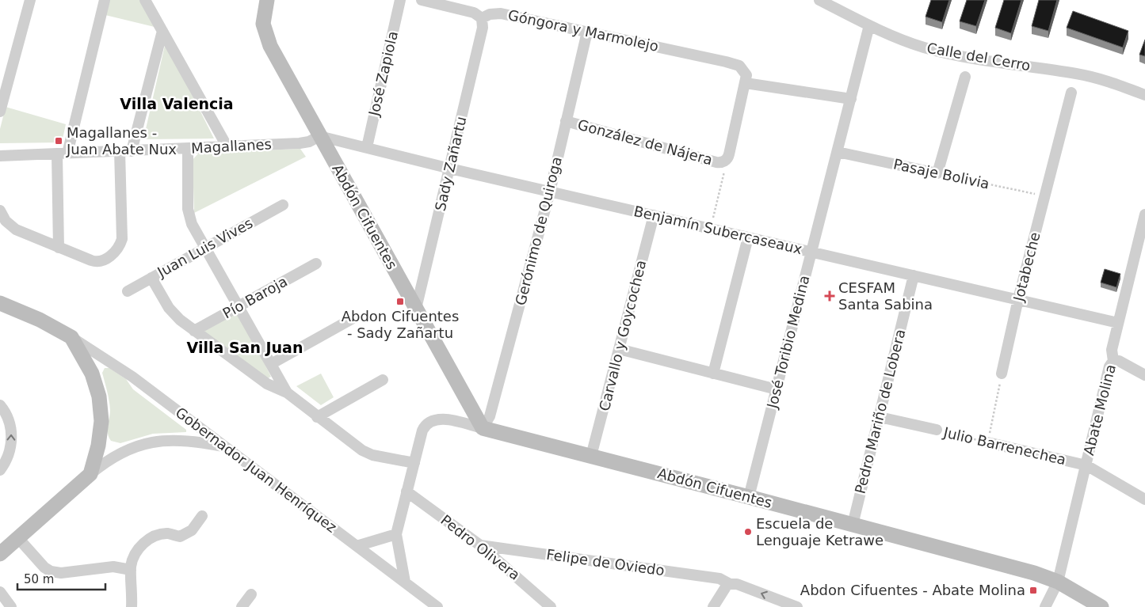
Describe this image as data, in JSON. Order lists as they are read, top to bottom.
{
  "streets": {
    "street": [
      "Góngora y Marmolejo",
      "Calle del Cerro",
      "José Zapiola",
      "González de Nájera",
      "Magallanes",
      "Sady Zañartu",
      "Pasaje Bolivia",
      "Abdón Cifuentes",
      "Benjamín Subercaseaux",
      "Gerónimo de Quiroga",
      "Juan Luis Vives",
      "Jotabeche",
      "Pío Baroja",
      "Carvallo y Goycochea",
      "José Toribio Medina",
      "Abate Molina",
      "Pedro Mariño de Lobera",
      "Julio Barrenechea",
      "Gobernador Juan Henríquez",
      "Pedro Olivera",
      "Felipe de Oviedo"
    ]
  },
  "crossings": [
    ["Góngora y Marmolejo", "Sady Zañartu"],
    ["Góngora y Marmolejo", "Gerónimo de Quiroga"],
    ["Calle del Cerro", "José Toribio Medina"],
    ["José Zapiola", "Benjamín Subercaseaux"],
    ["González de Nájera", "Gerónimo de Quiroga"],
    ["Magallanes", "Abdón Cifuentes"],
    ["Magallanes", "Benjamín Subercaseaux"],
    ["Sady Zañartu", "Abdón Cifuentes"],
    ["Sady Zañartu", "Benjamín Subercaseaux"],
    ["Pasaje Bolivia", "Jotabeche"],
    ["Pasaje Bolivia", "José Toribio Medina"],
    ["Abdón Cifuentes", "Benjamín Subercaseaux"],
    ["Abdón Cifuentes", "Gerónimo de Quiroga"],
    ["Abdón Cifuentes", "Carvallo y Goycochea"],
    ["Abdón Cifuentes", "José Toribio Medina"],
    ["Abdón Cifuentes", "Abate Molina"],
    ["Abdón Cifuentes", "Pedro Mariño de Lobera"],
    ["Abdón Cifuentes", "Gobernador Juan Henríquez"],
    ["Abdón Cifuentes", "Pedro Olivera"],
    ["Benjamín Subercaseaux", "Gerónimo de Quiroga"],
    ["Benjamín Subercaseaux", "Jotabeche"],
    ["Benjamín Subercaseaux", "Carvallo y Goycochea"],
    ["Benjamín Subercaseaux", "José Toribio Medina"],
    ["Benjamín Subercaseaux", "Abate Molina"],
    ["Benjamín Subercaseaux", "Pedro Mariño de Lobera"],
    ["Abate Molina", "Julio Barrenechea"],
    ["Pedro Mariño de Lobera", "Julio Barrenechea"],
    ["Pedro Olivera", "Felipe de Oviedo"]
  ],
  "districts": ["Villa Valencia", "Villa San Juan"],
  "places": {
    "transit": ["Magallanes - Juan Abate Nux", "Abdon Cifuentes - Sady Zañartu", "Abdon Cifuentes - Abate Molina"],
    "health": ["CESFAM Santa Sabina"],
    "other": ["Escuela de Lenguaje Ketrawe"]
  },
  "scale_bar": "50 m"
}
